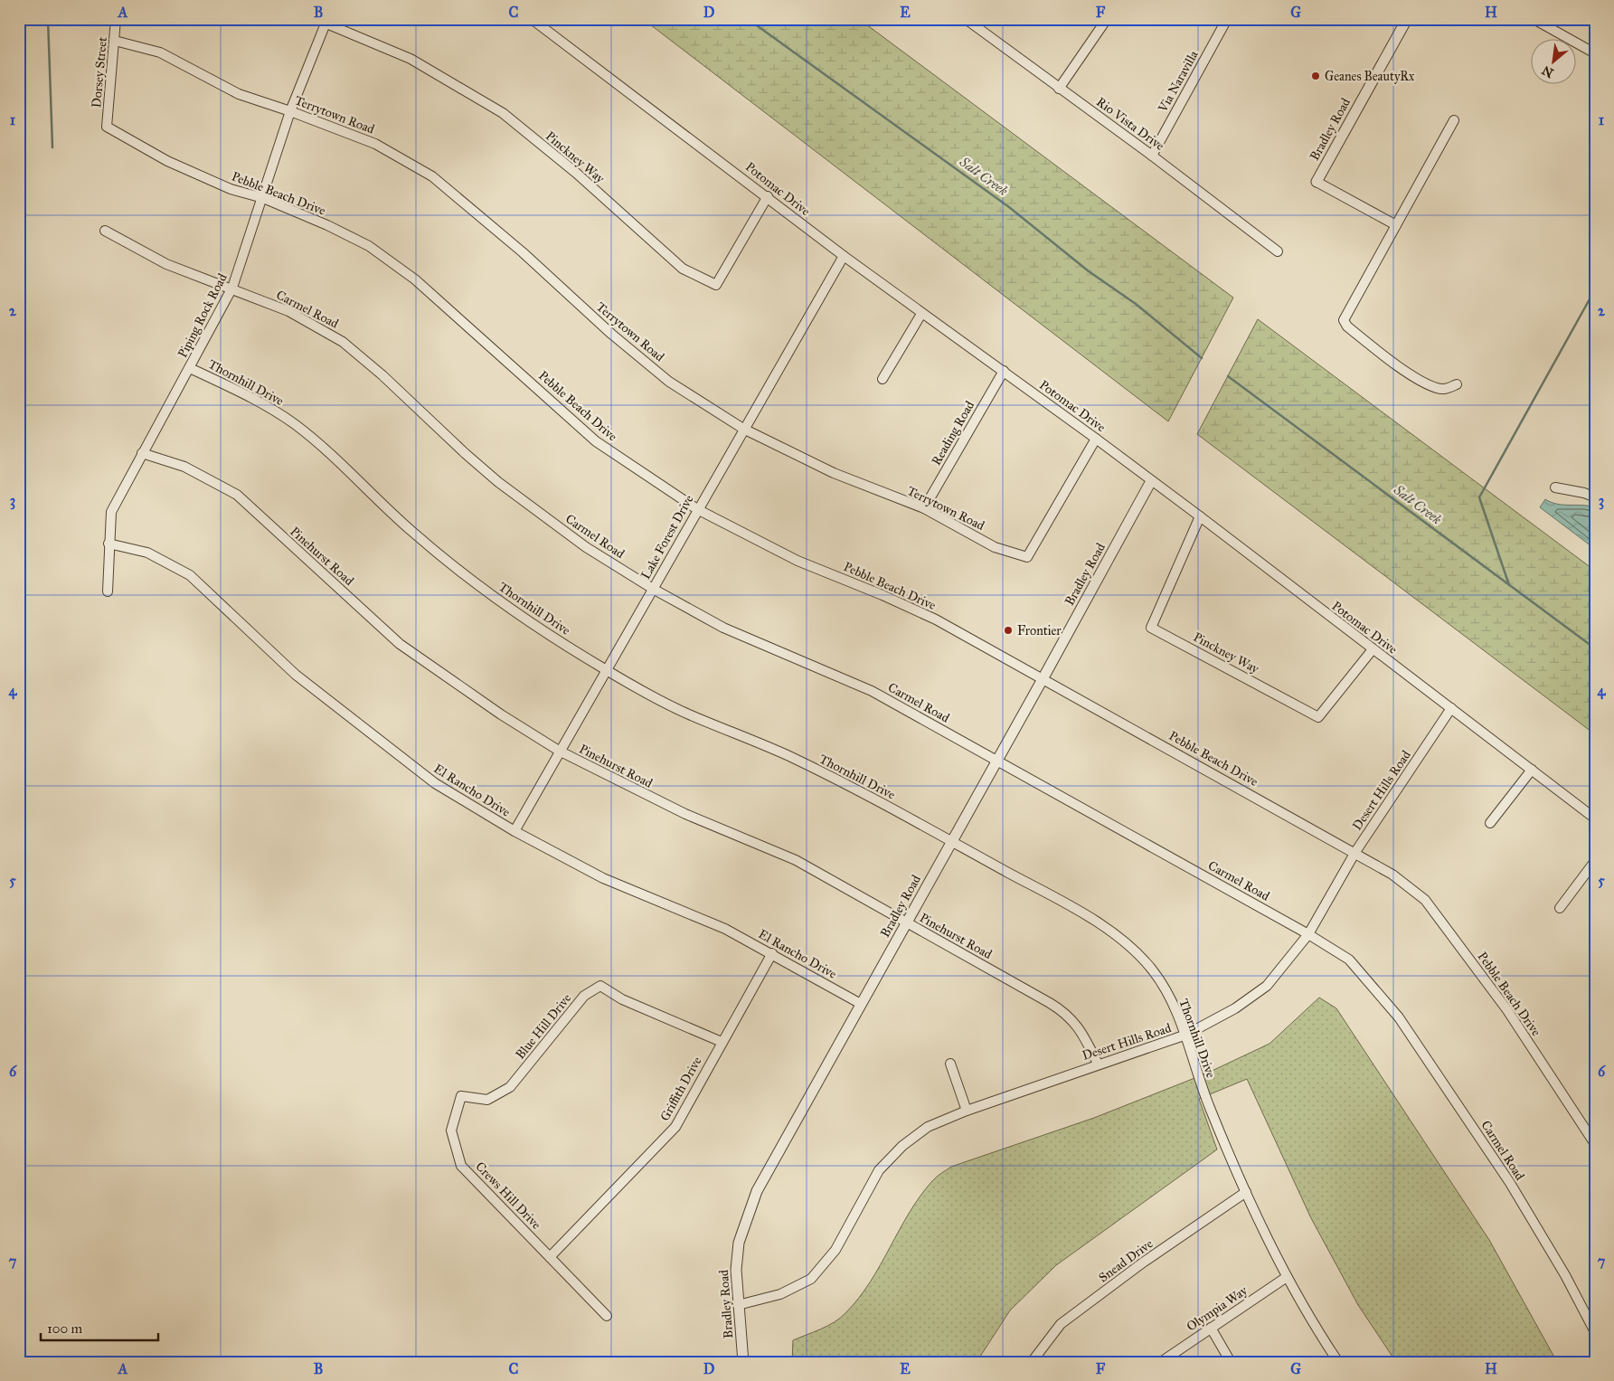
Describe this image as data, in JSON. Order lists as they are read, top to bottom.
{
  "streets": {
    "street": [
      "Dorsey Street",
      "Via Naravilla",
      "Terrytown Road",
      "Rio Vista Drive",
      "Bradley Road",
      "Pinckney Way",
      "Potomac Drive",
      "Pebble Beach Drive",
      "Carmel Road",
      "Piping Rock Road",
      "Thornhill Drive",
      "Reading Road",
      "Lake Forest Drive",
      "Pinehurst Road",
      "El Rancho Drive",
      "Desert Hills Road",
      "Blue Hill Drive",
      "Griffith Drive",
      "Crews Hill Drive",
      "Snead Drive",
      "Olympia Way"
    ]
  },
  "crossings": [
    ["Dorsey Street", "Terrytown Road"],
    ["Dorsey Street", "Pebble Beach Drive"],
    ["Via Naravilla", "Rio Vista Drive"],
    ["Terrytown Road", "Potomac Drive"],
    ["Terrytown Road", "Piping Rock Road"],
    ["Terrytown Road", "Reading Road"],
    ["Terrytown Road", "Lake Forest Drive"],
    ["Bradley Road", "Potomac Drive"],
    ["Bradley Road", "Pebble Beach Drive"],
    ["Bradley Road", "Carmel Road"],
    ["Bradley Road", "Thornhill Drive"],
    ["Bradley Road", "Pinehurst Road"],
    ["Bradley Road", "El Rancho Drive"],
    ["Bradley Road", "Desert Hills Road"],
    ["Pinckney Way", "Potomac Drive"],
    ["Pinckney Way", "Piping Rock Road"],
    ["Potomac Drive", "Reading Road"],
    ["Potomac Drive", "Lake Forest Drive"],
    ["Potomac Drive", "Desert Hills Road"],
    ["Pebble Beach Drive", "Piping Rock Road"],
    ["Pebble Beach Drive", "Lake Forest Drive"],
    ["Pebble Beach Drive", "Desert Hills Road"],
    ["Carmel Road", "Piping Rock Road"],
    ["Carmel Road", "Lake Forest Drive"],
    ["Carmel Road", "Desert Hills Road"],
    ["Piping Rock Road", "Thornhill Drive"],
    ["Piping Rock Road", "Pinehurst Road"],
    ["Piping Rock Road", "El Rancho Drive"],
    ["Thornhill Drive", "Lake Forest Drive"],
    ["Thornhill Drive", "Desert Hills Road"],
    ["Thornhill Drive", "Snead Drive"],
    ["Thornhill Drive", "Olympia Way"],
    ["Lake Forest Drive", "Pinehurst Road"],
    ["Lake Forest Drive", "El Rancho Drive"],
    ["Pinehurst Road", "Desert Hills Road"],
    ["El Rancho Drive", "Griffith Drive"],
    ["Blue Hill Drive", "Griffith Drive"],
    ["Blue Hill Drive", "Crews Hill Drive"],
    ["Griffith Drive", "Crews Hill Drive"]
  ],
  "water": ["Salt Creek"],
  "places": ["Geanes BeautyRx", "Frontier"],
  "scale_bar": "100 m",
  "north": "bottom left",
  "grid": {
    "columns": [
      "A",
      "B",
      "C",
      "D",
      "E",
      "F",
      "G",
      "H"
    ],
    "rows": [
      "1",
      "2",
      "3",
      "4",
      "5",
      "6",
      "7"
    ]
  }
}
